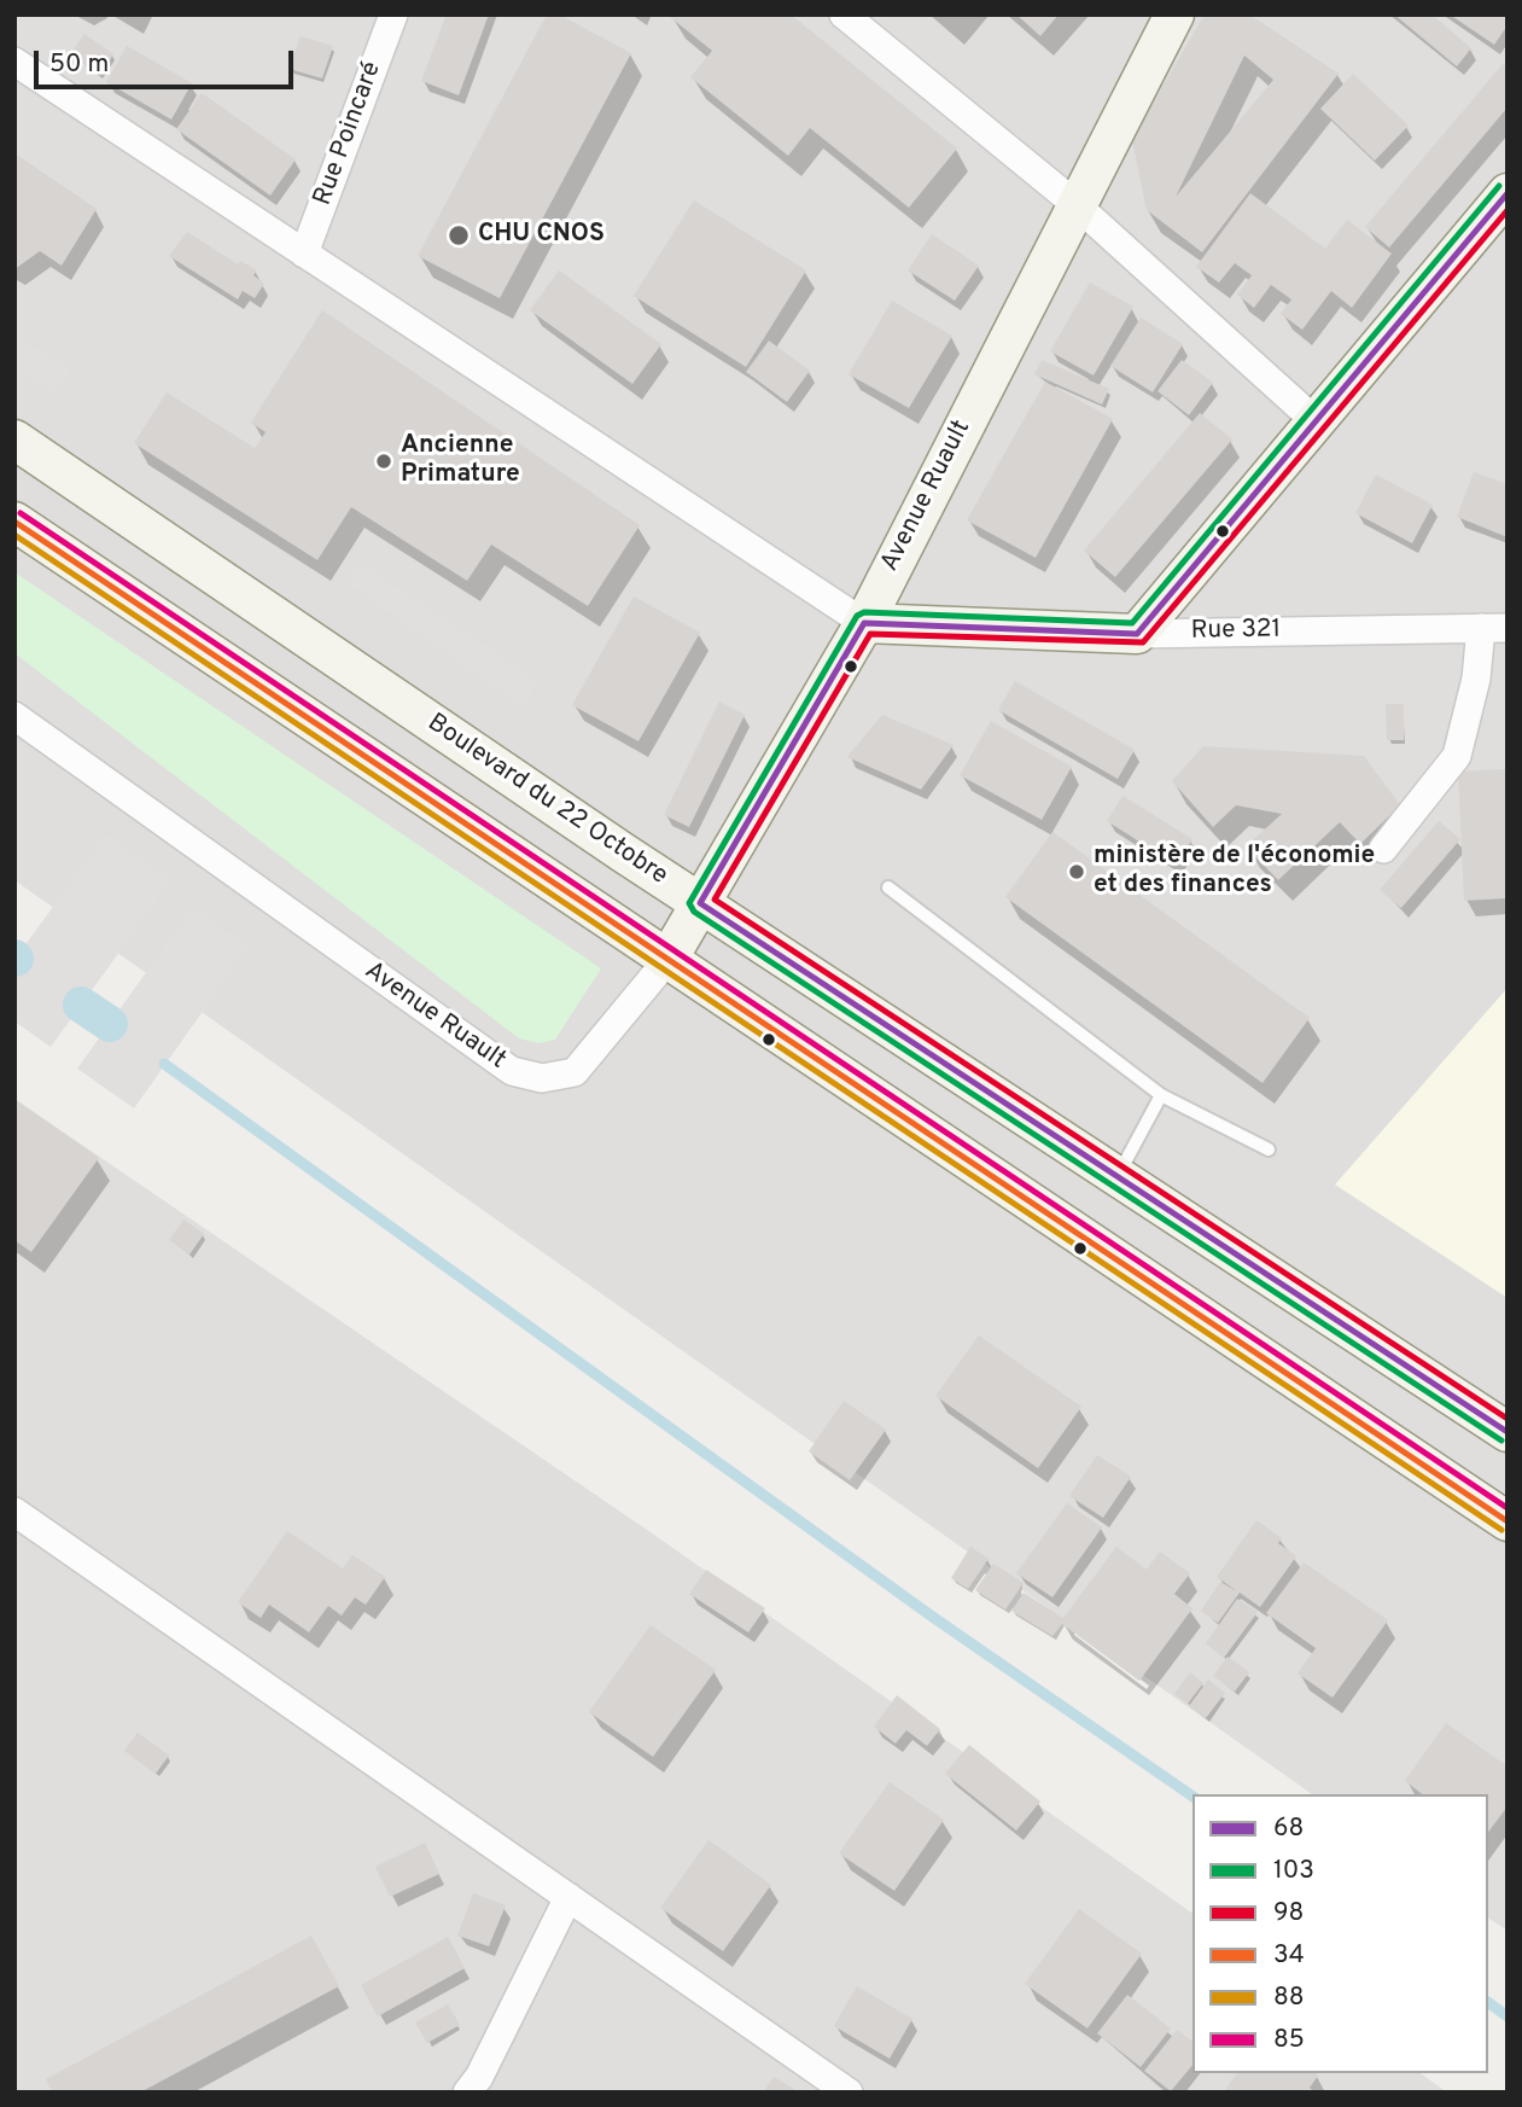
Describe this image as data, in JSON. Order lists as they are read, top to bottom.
{
  "streets": {
    "main road": ["Avenue Ruault", "Rue 321", "Boulevard du 22 Octobre"],
    "street": ["Rue Poincaré"]
  },
  "crossings": [
    ["Avenue Ruault", "Rue 321"],
    ["Avenue Ruault", "Boulevard du 22 Octobre"]
  ],
  "places": ["CHU CNOS", "Ancienne Primature", "ministère de l'économie et des finances"],
  "lines": [
    "transit line 103",
    "transit line 68",
    "transit line 98",
    "transit line 85",
    "transit line 34",
    "transit line 88"
  ],
  "legend": [
    "68",
    "103",
    "98",
    "34",
    "88",
    "85"
  ],
  "scale_bar": "50 m"
}
